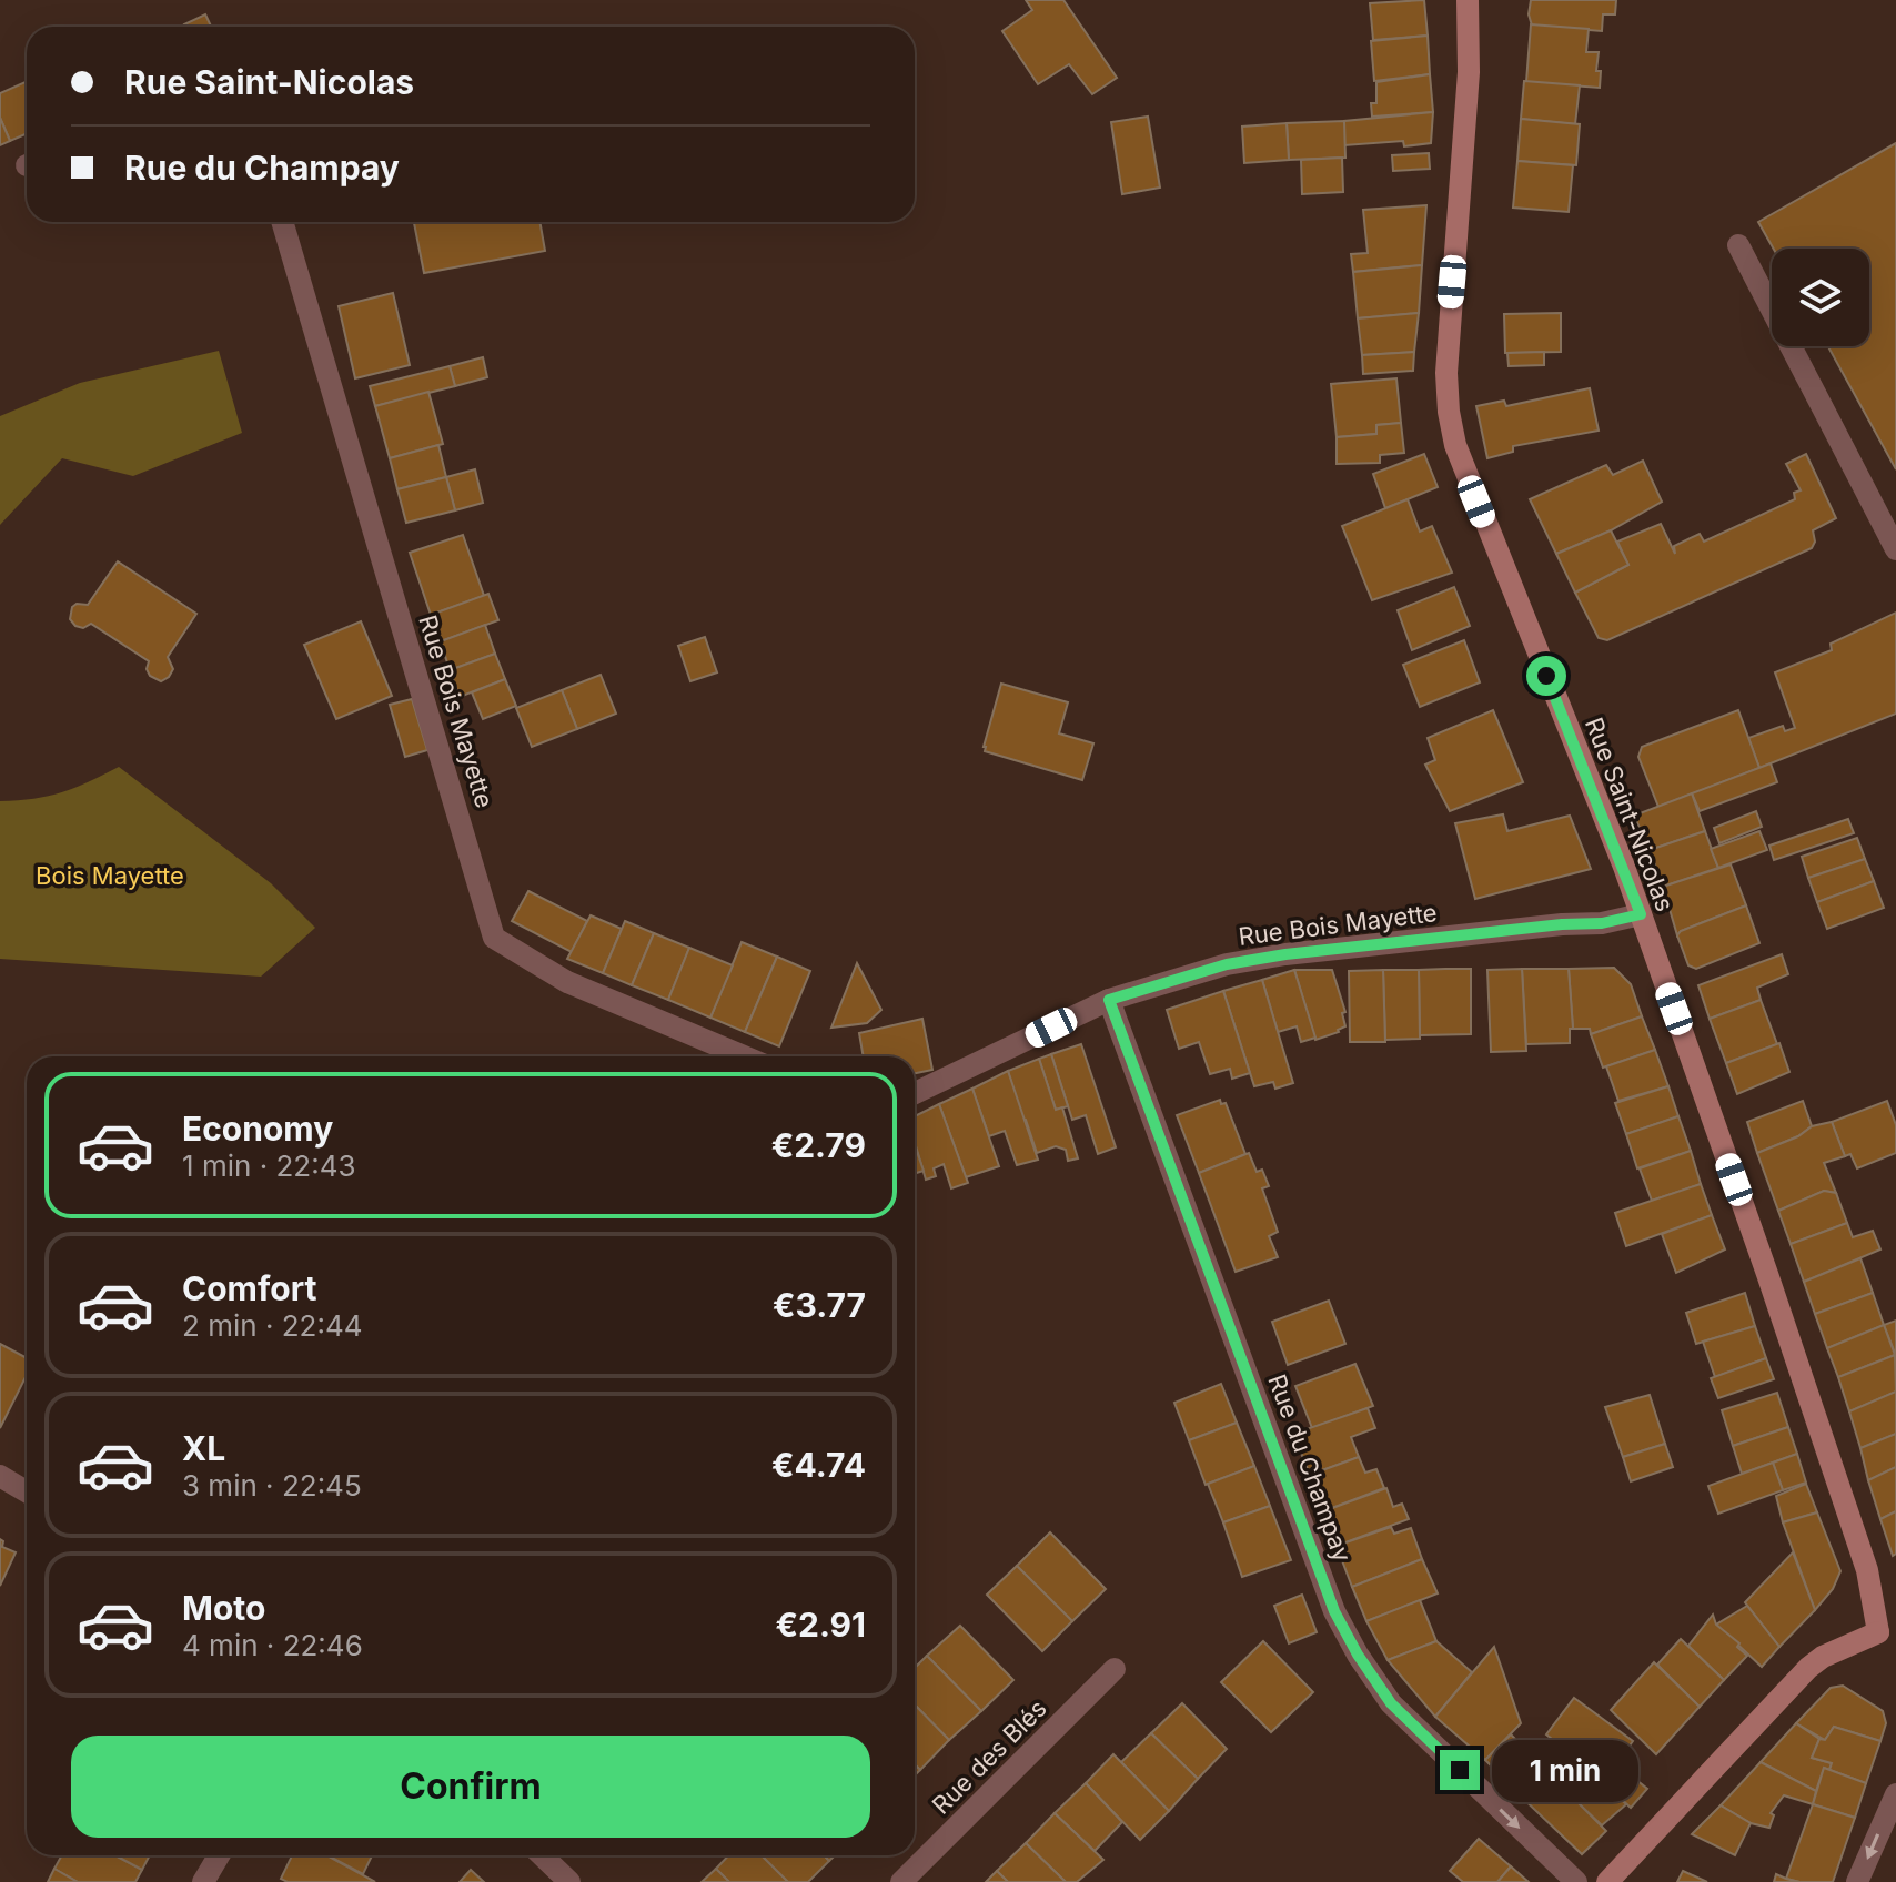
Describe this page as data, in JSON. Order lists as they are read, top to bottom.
{
  "streets": {
    "street": [
      "Rue Bois Mayette",
      "Rue Saint-Nicolas",
      "Rue du Champay",
      "Rue des Blés"
    ]
  },
  "crossings": [
    ["Rue Bois Mayette", "Rue Saint-Nicolas"],
    ["Rue Bois Mayette", "Rue du Champay"]
  ],
  "one_way": ["Rue du Champay"],
  "parks": ["Bois Mayette"],
  "page": {
    "banner": ["Rue Saint-Nicolas", "Rue du Champay"],
    "list": [
      {
        "name": "Economy",
        "note": "1 min · 22:43",
        "value": "€2.79"
      },
      {
        "name": "Comfort",
        "note": "2 min · 22:44",
        "value": "€3.77"
      },
      {
        "name": "XL",
        "note": "3 min · 22:45",
        "value": "€4.74"
      },
      {
        "name": "Moto",
        "note": "4 min · 22:46",
        "value": "€2.91"
      }
    ],
    "buttons": "Confirm",
    "bubble": "1 min"
  }
}
